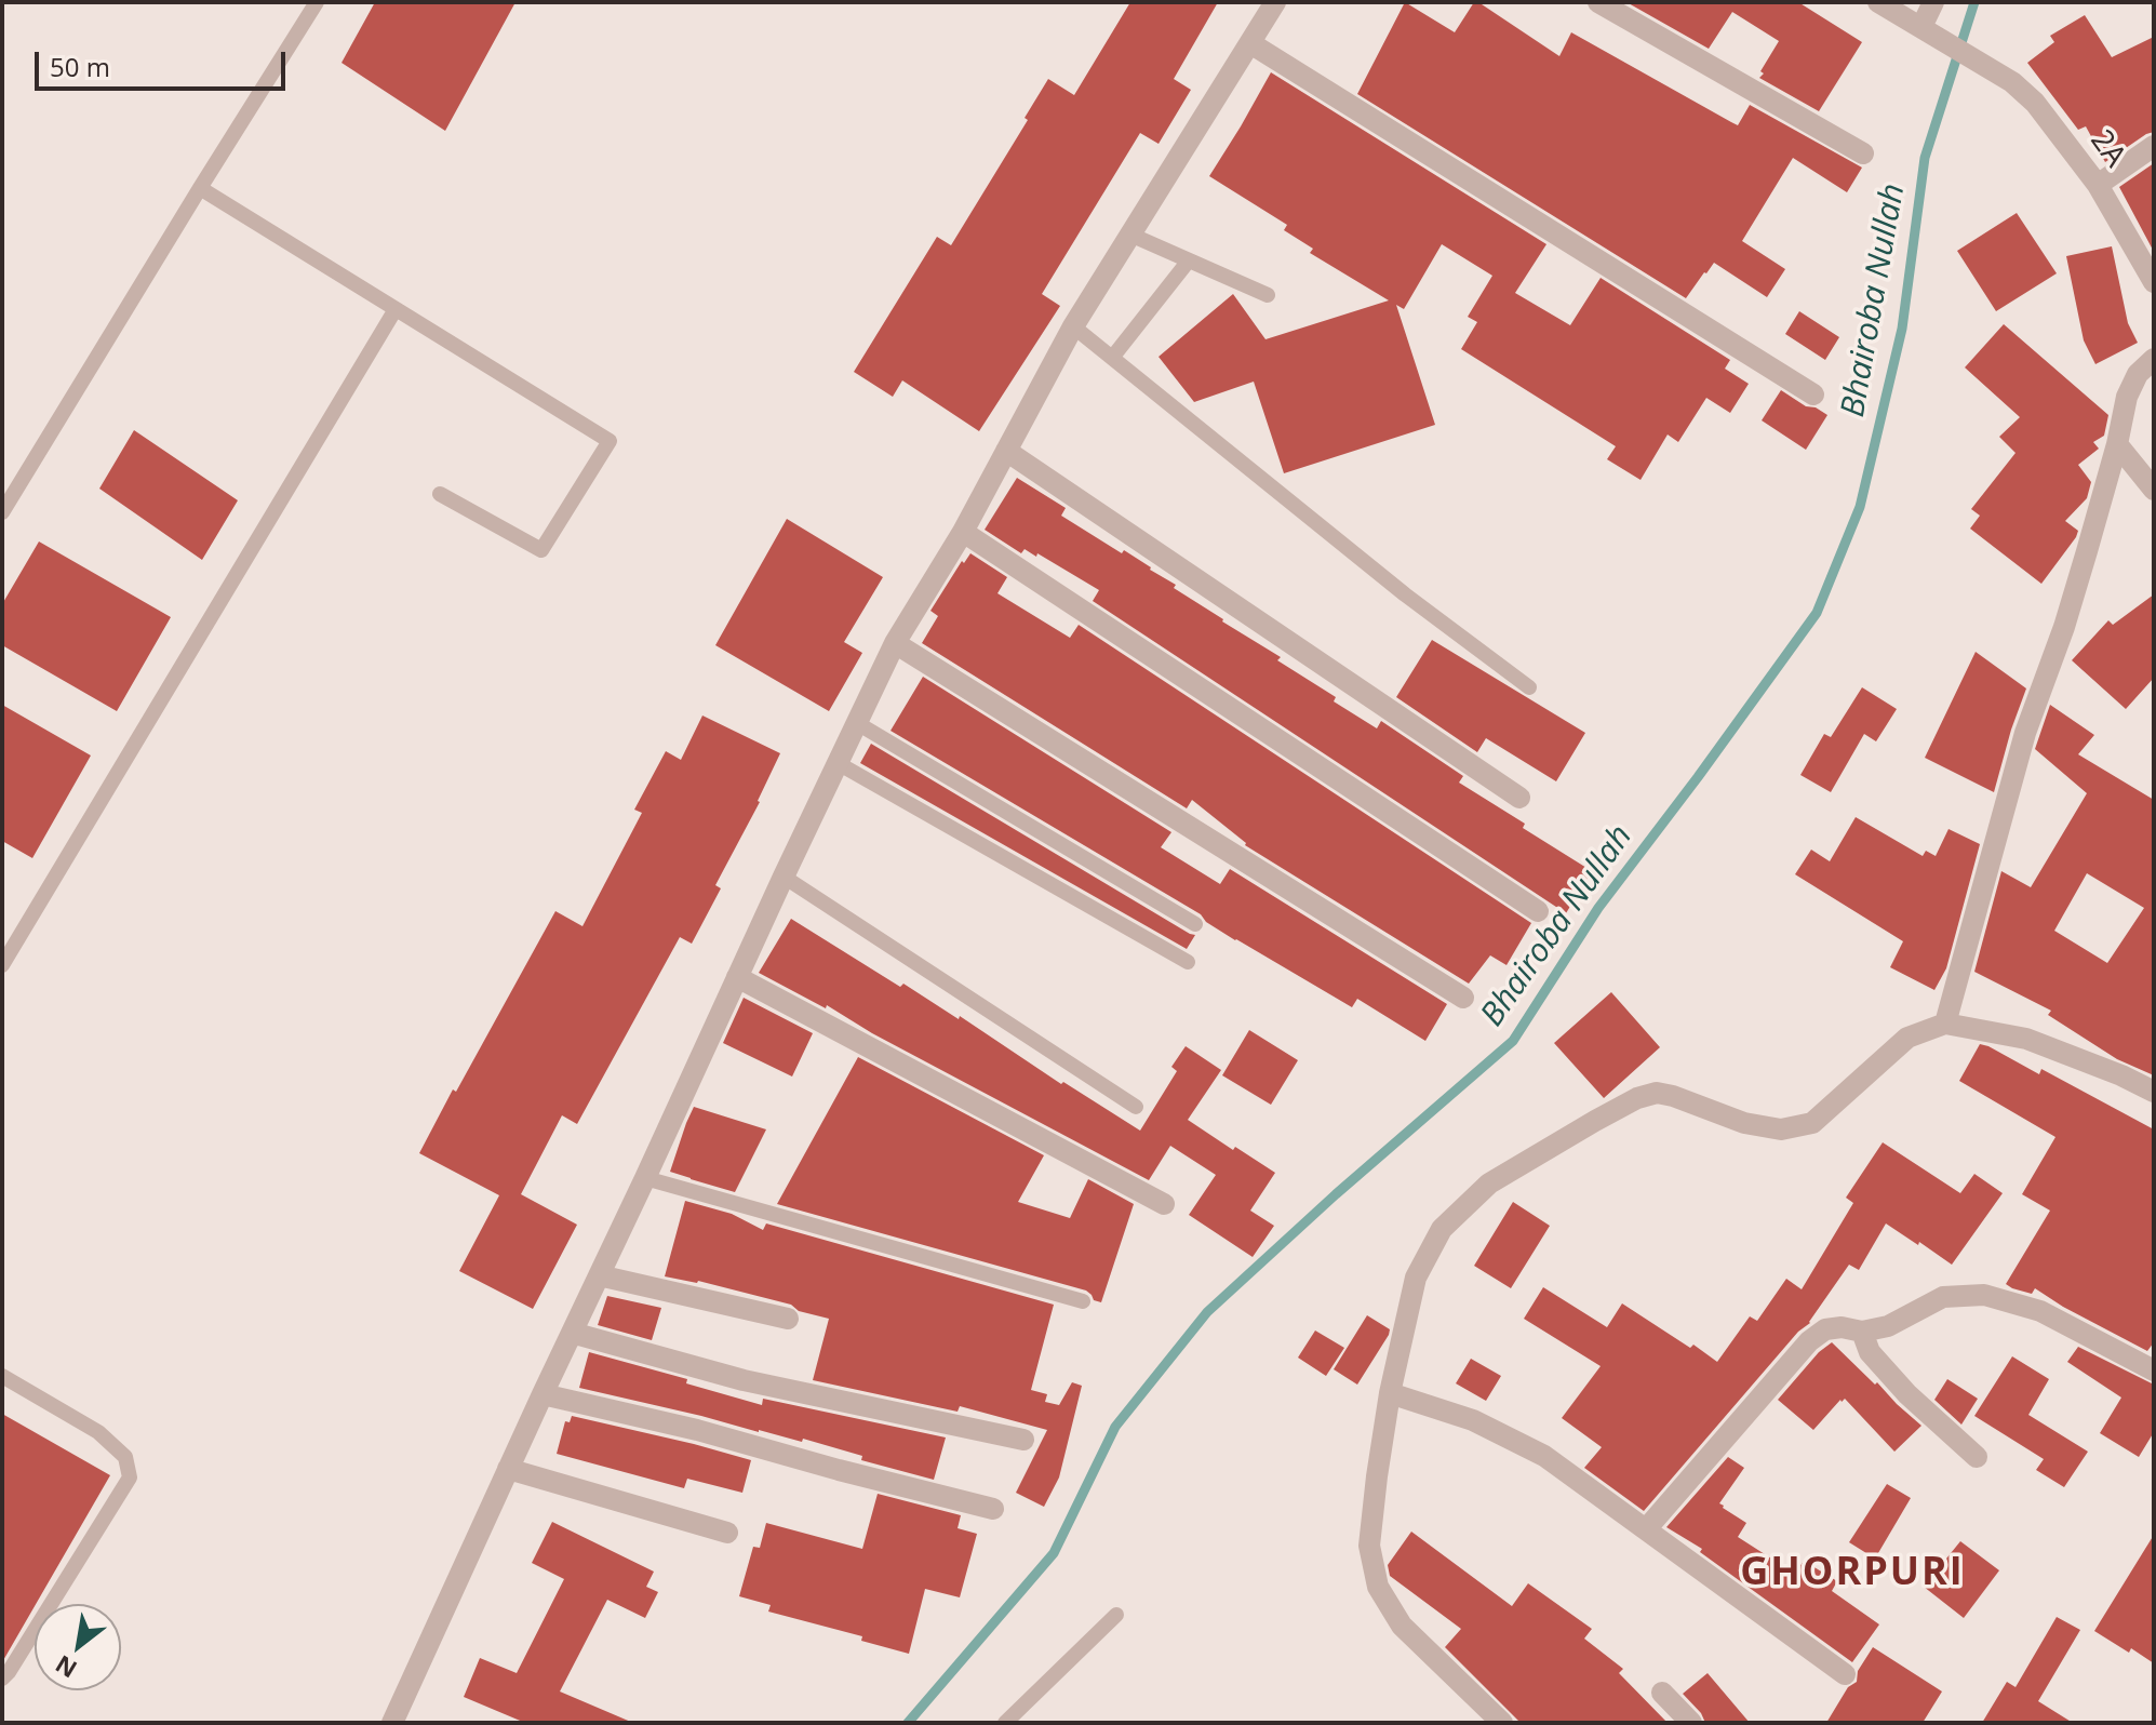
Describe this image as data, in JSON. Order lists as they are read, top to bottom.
{
  "streets": {
    "street": ["2A"]
  },
  "districts": ["GHORPURI"],
  "water": ["Bhairoba Nullah"],
  "scale_bar": "50 m",
  "north": "bottom left"
}
